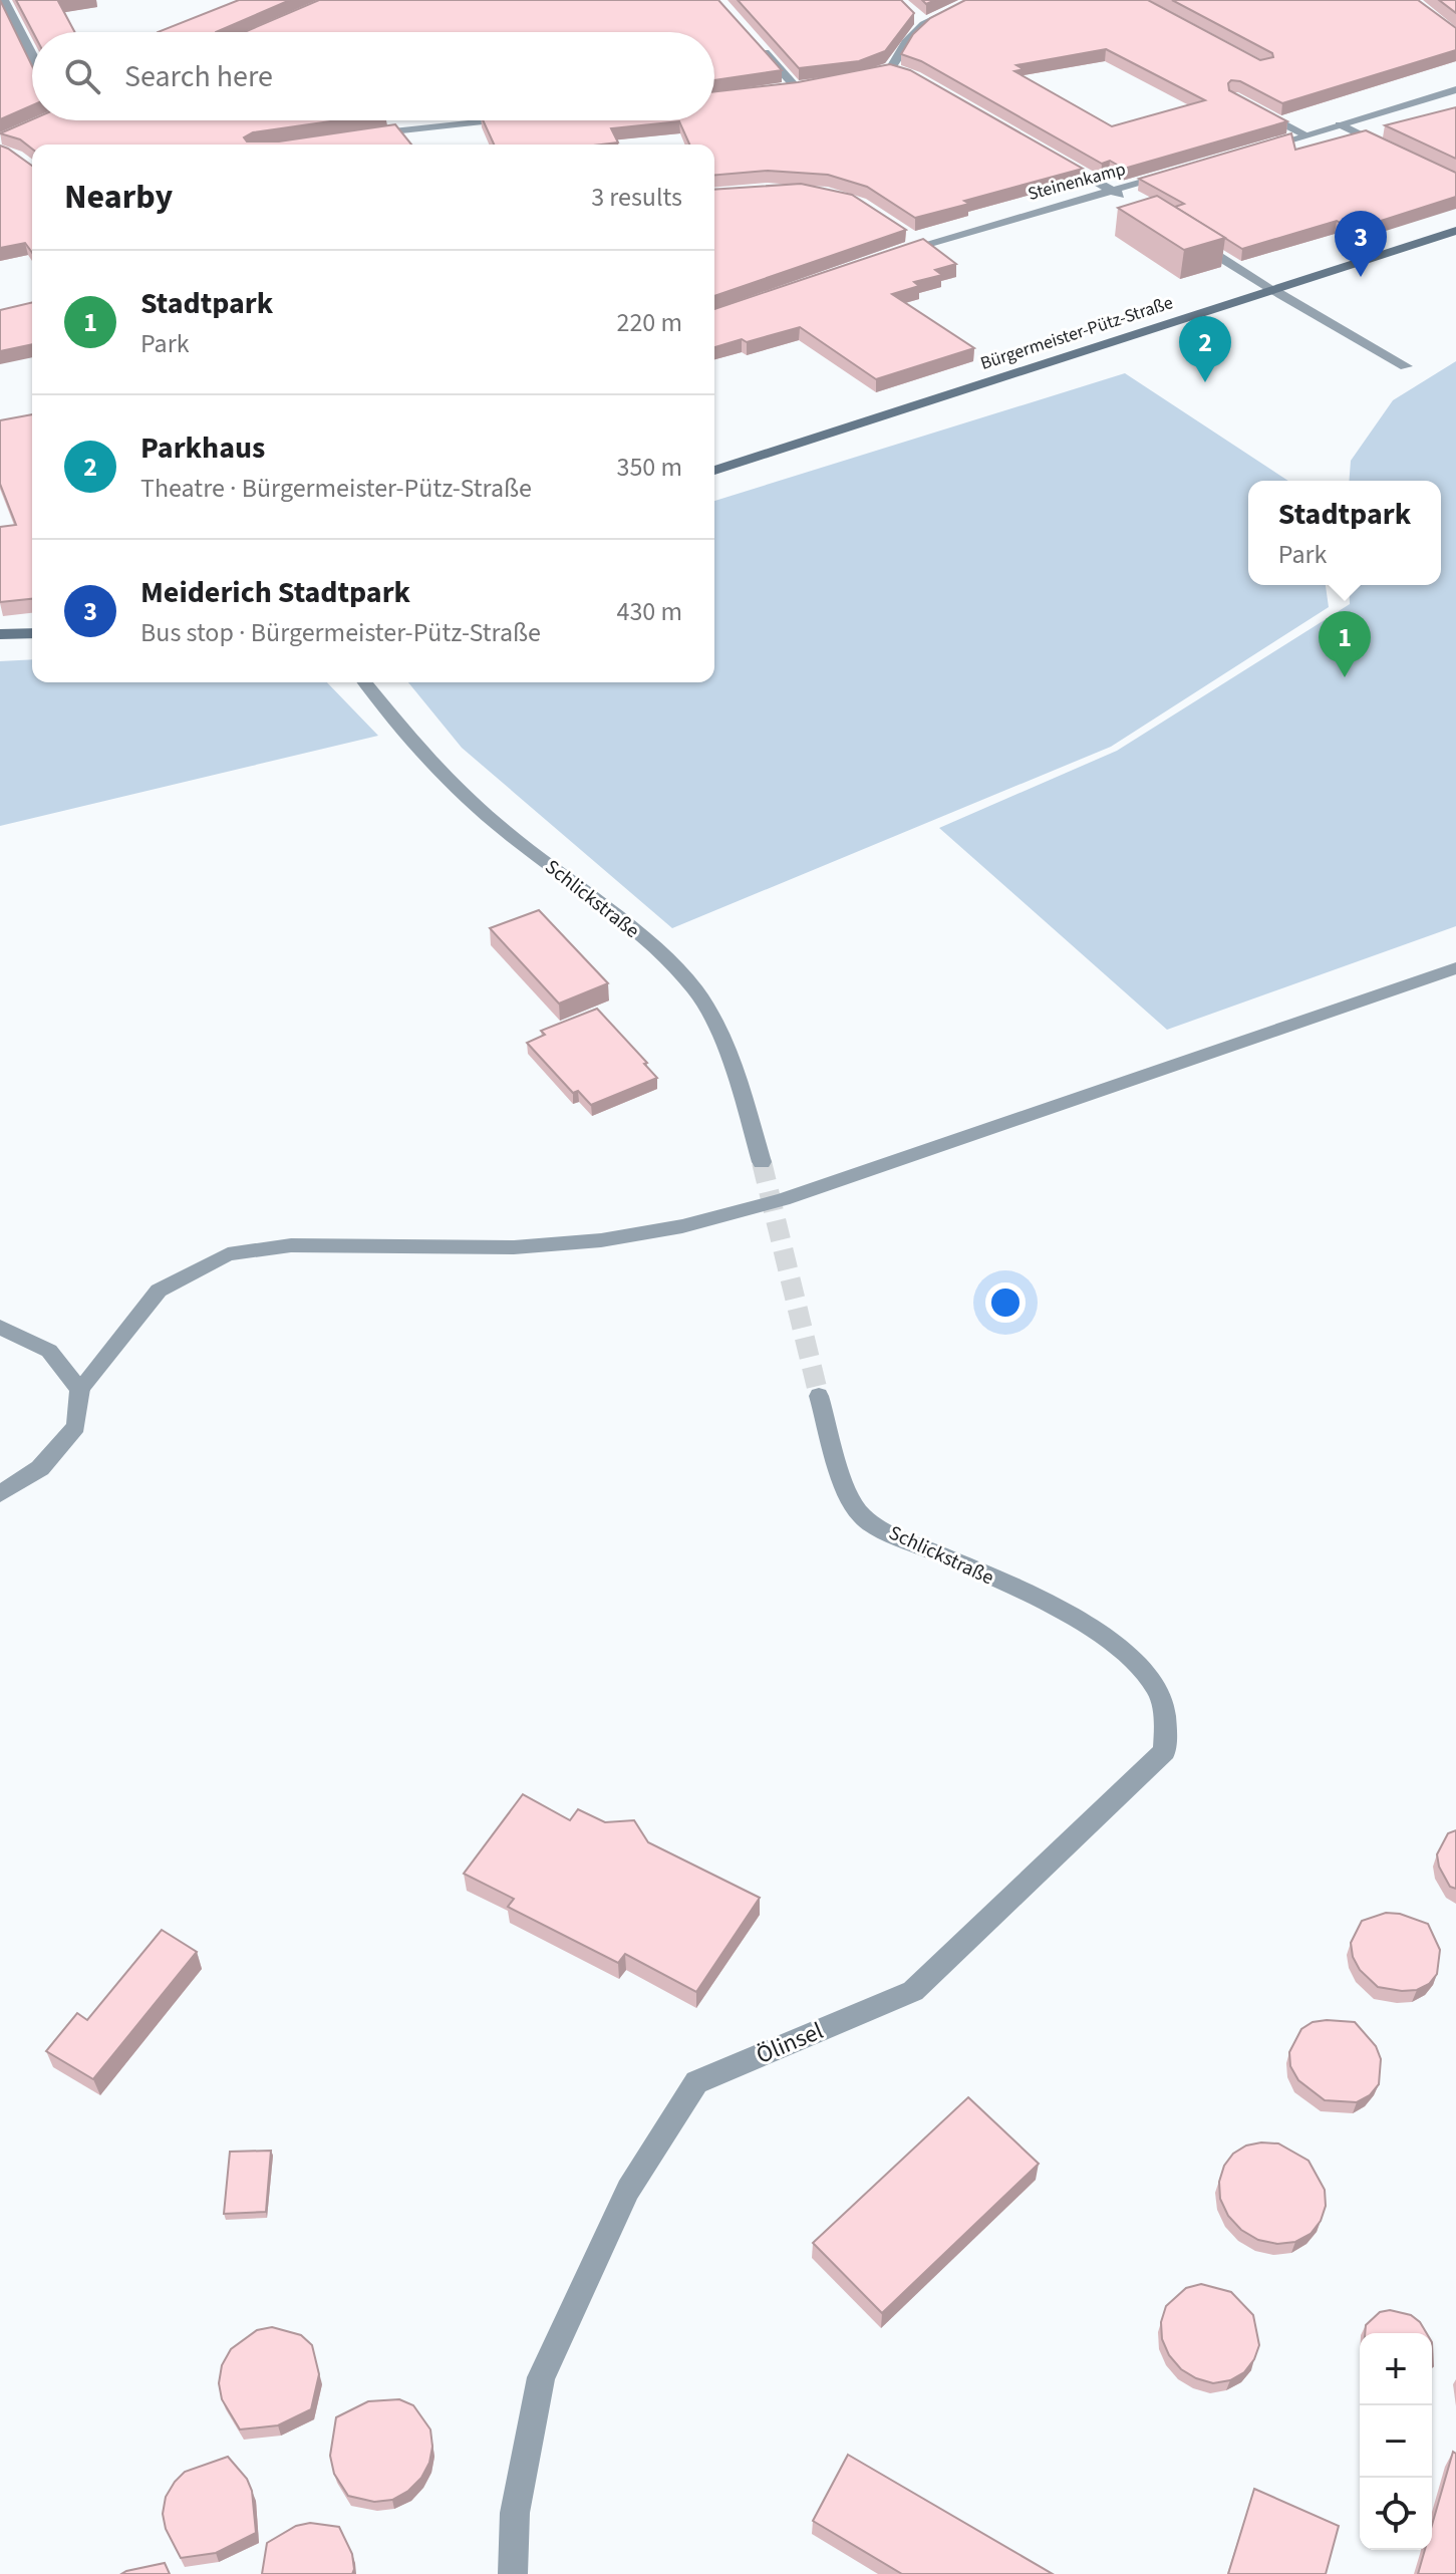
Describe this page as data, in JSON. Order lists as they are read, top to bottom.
{
  "streets": {
    "main road": ["Bürgermeister-Pütz-Straße"],
    "street": ["Steinenkamp", "Schlickstraße", "Ölinsel"]
  },
  "crossings": [
    ["Schlickstraße", "Ölinsel"]
  ],
  "page": {
    "search": "Search here",
    "heading": ["Nearby", "3 results"],
    "pins": ["3", "2", "1"],
    "list": [
      {
        "mark": "1",
        "name": "Stadtpark",
        "note": "Park",
        "value": "220 m"
      },
      {
        "mark": "2",
        "name": "Parkhaus",
        "note": "Theatre · Bürgermeister-Pütz-Straße",
        "value": "350 m"
      },
      {
        "mark": "3",
        "name": "Meiderich Stadtpark",
        "note": "Bus stop · Bürgermeister-Pütz-Straße",
        "value": "430 m"
      }
    ],
    "popup": ["Stadtpark", "Park"],
    "map_buttons": ["+", "−"]
  }
}
